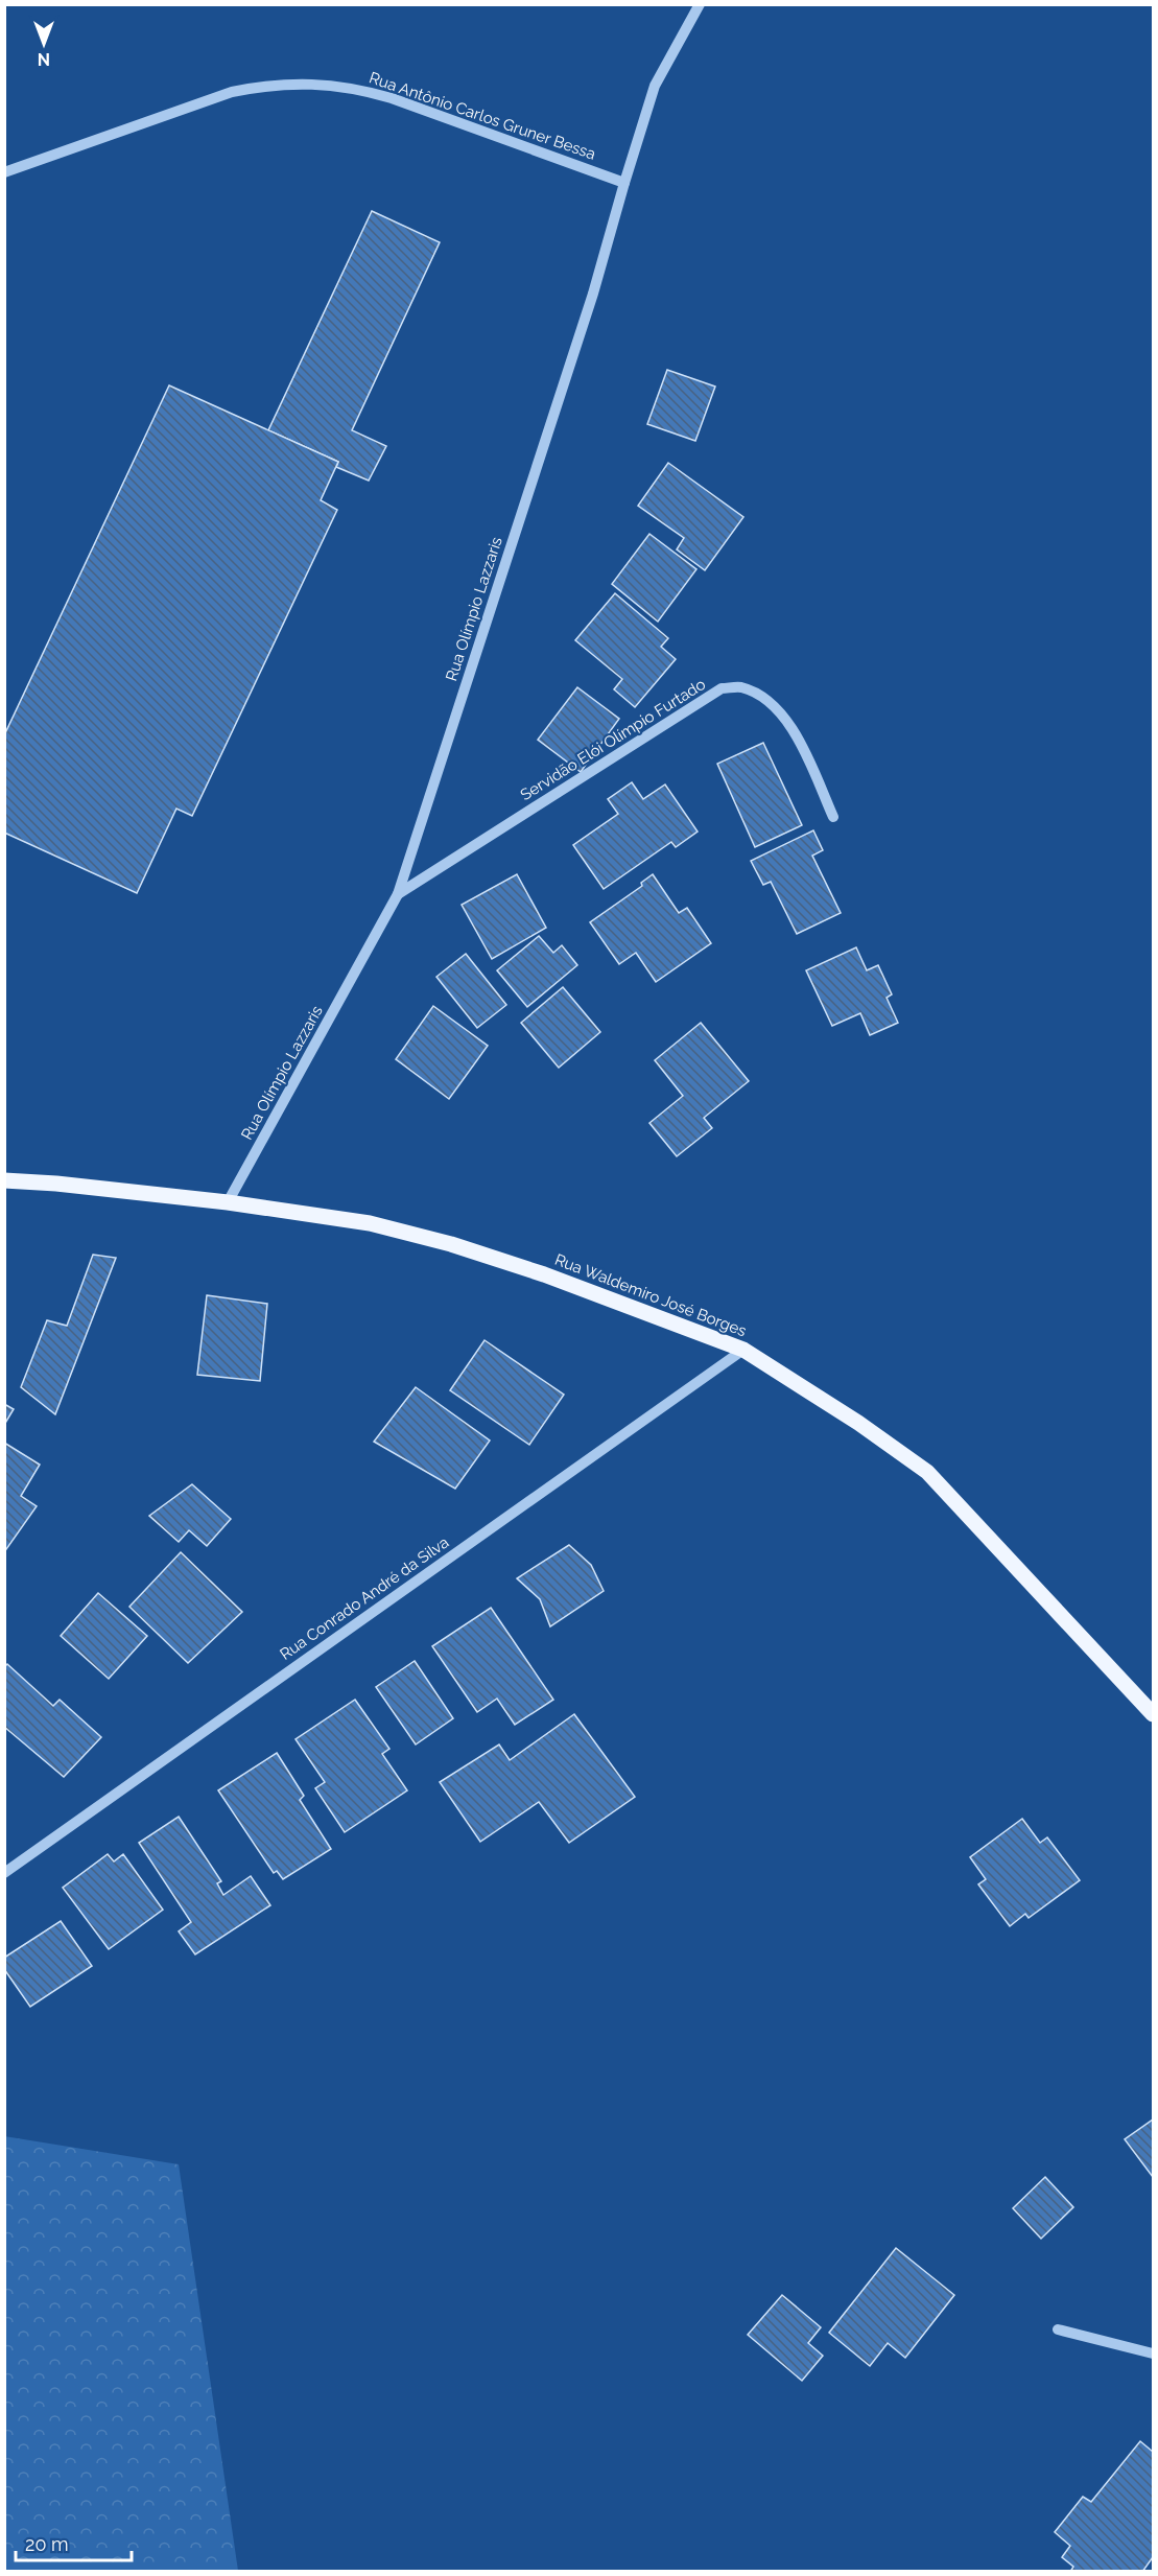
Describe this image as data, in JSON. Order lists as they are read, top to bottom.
{
  "streets": {
    "main road": ["Rua Waldemiro José Borges"],
    "street": [
      "Rua Antônio Carlos Gruner Bessa",
      "Rua Olímpio Lazzaris",
      "Servidão Elói Olímpio Furtado",
      "Rua Conrado André da Silva"
    ]
  },
  "crossings": [
    ["Rua Antônio Carlos Gruner Bessa", "Rua Olímpio Lazzaris"],
    ["Rua Olímpio Lazzaris", "Servidão Elói Olímpio Furtado"],
    ["Rua Olímpio Lazzaris", "Rua Waldemiro José Borges"],
    ["Rua Waldemiro José Borges", "Rua Conrado André da Silva"]
  ],
  "scale_bar": "20 m",
  "north": "bottom"
}
